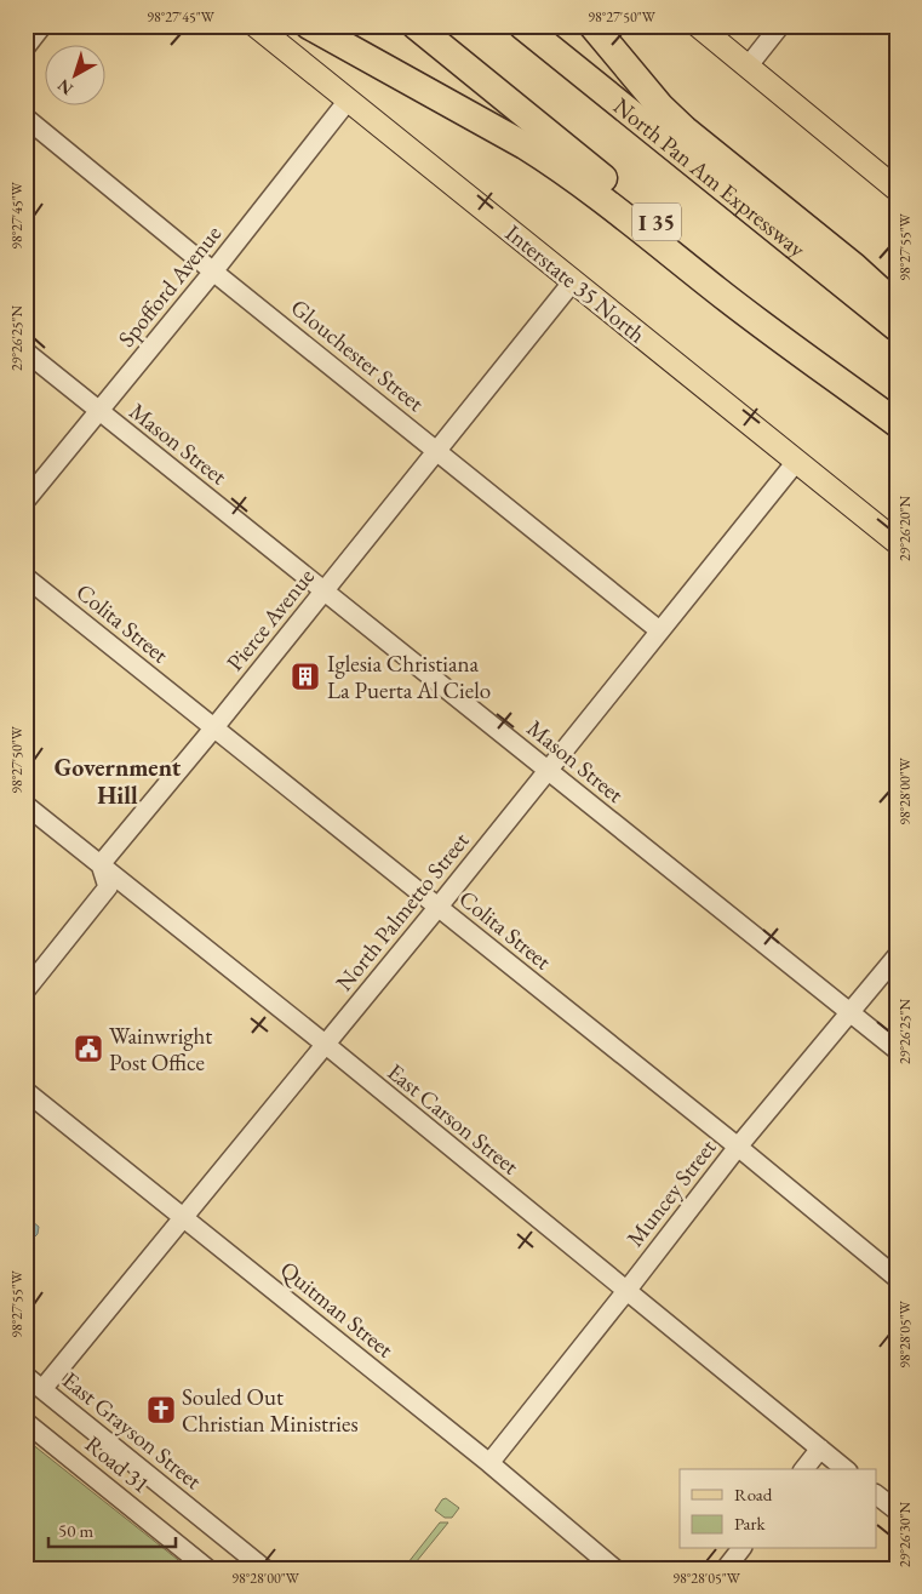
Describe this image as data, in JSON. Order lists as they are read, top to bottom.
{
  "streets": {
    "highway": ["North Pan Am Expressway", "I 35"],
    "main road": ["Interstate 35 North"],
    "street": [
      "Spofford Avenue",
      "Glouchester Street",
      "Mason Street",
      "Pierce Avenue",
      "Colita Street",
      "North Palmetto Street",
      "East Carson Street",
      "Muncey Street",
      "Quitman Street",
      "East Grayson Street",
      "Road 31"
    ]
  },
  "crossings": [
    ["Interstate 35 North", "Spofford Avenue"],
    ["Interstate 35 North", "Pierce Avenue"],
    ["Interstate 35 North", "North Palmetto Street"],
    ["Spofford Avenue", "Glouchester Street"],
    ["Spofford Avenue", "Mason Street"],
    ["Glouchester Street", "Pierce Avenue"],
    ["Glouchester Street", "North Palmetto Street"],
    ["Mason Street", "Pierce Avenue"],
    ["Mason Street", "North Palmetto Street"],
    ["Mason Street", "Muncey Street"],
    ["Pierce Avenue", "Colita Street"],
    ["Pierce Avenue", "East Carson Street"],
    ["Colita Street", "North Palmetto Street"],
    ["Colita Street", "Muncey Street"],
    ["North Palmetto Street", "East Carson Street"],
    ["North Palmetto Street", "Quitman Street"],
    ["North Palmetto Street", "East Grayson Street"],
    ["East Carson Street", "Muncey Street"],
    ["Muncey Street", "Quitman Street"]
  ],
  "districts": ["Government Hill"],
  "places": {
    "building": ["Iglesia Christiana La Puerta Al Cielo"],
    "public building": ["Wainwright Post Office"],
    "church": ["Souled Out Christian Ministries"]
  },
  "legend": ["Road", "Park"],
  "scale_bar": "50 m",
  "north": "bottom left",
  "coordinates": [
    "98°27'45\"W",
    "98°27'50\"W",
    "98°27'55\"W",
    "29°26'25\"N",
    "29°26'20\"N",
    "98°28'00\"W",
    "98°28'05\"W",
    "29°26'30\"N"
  ]
}
